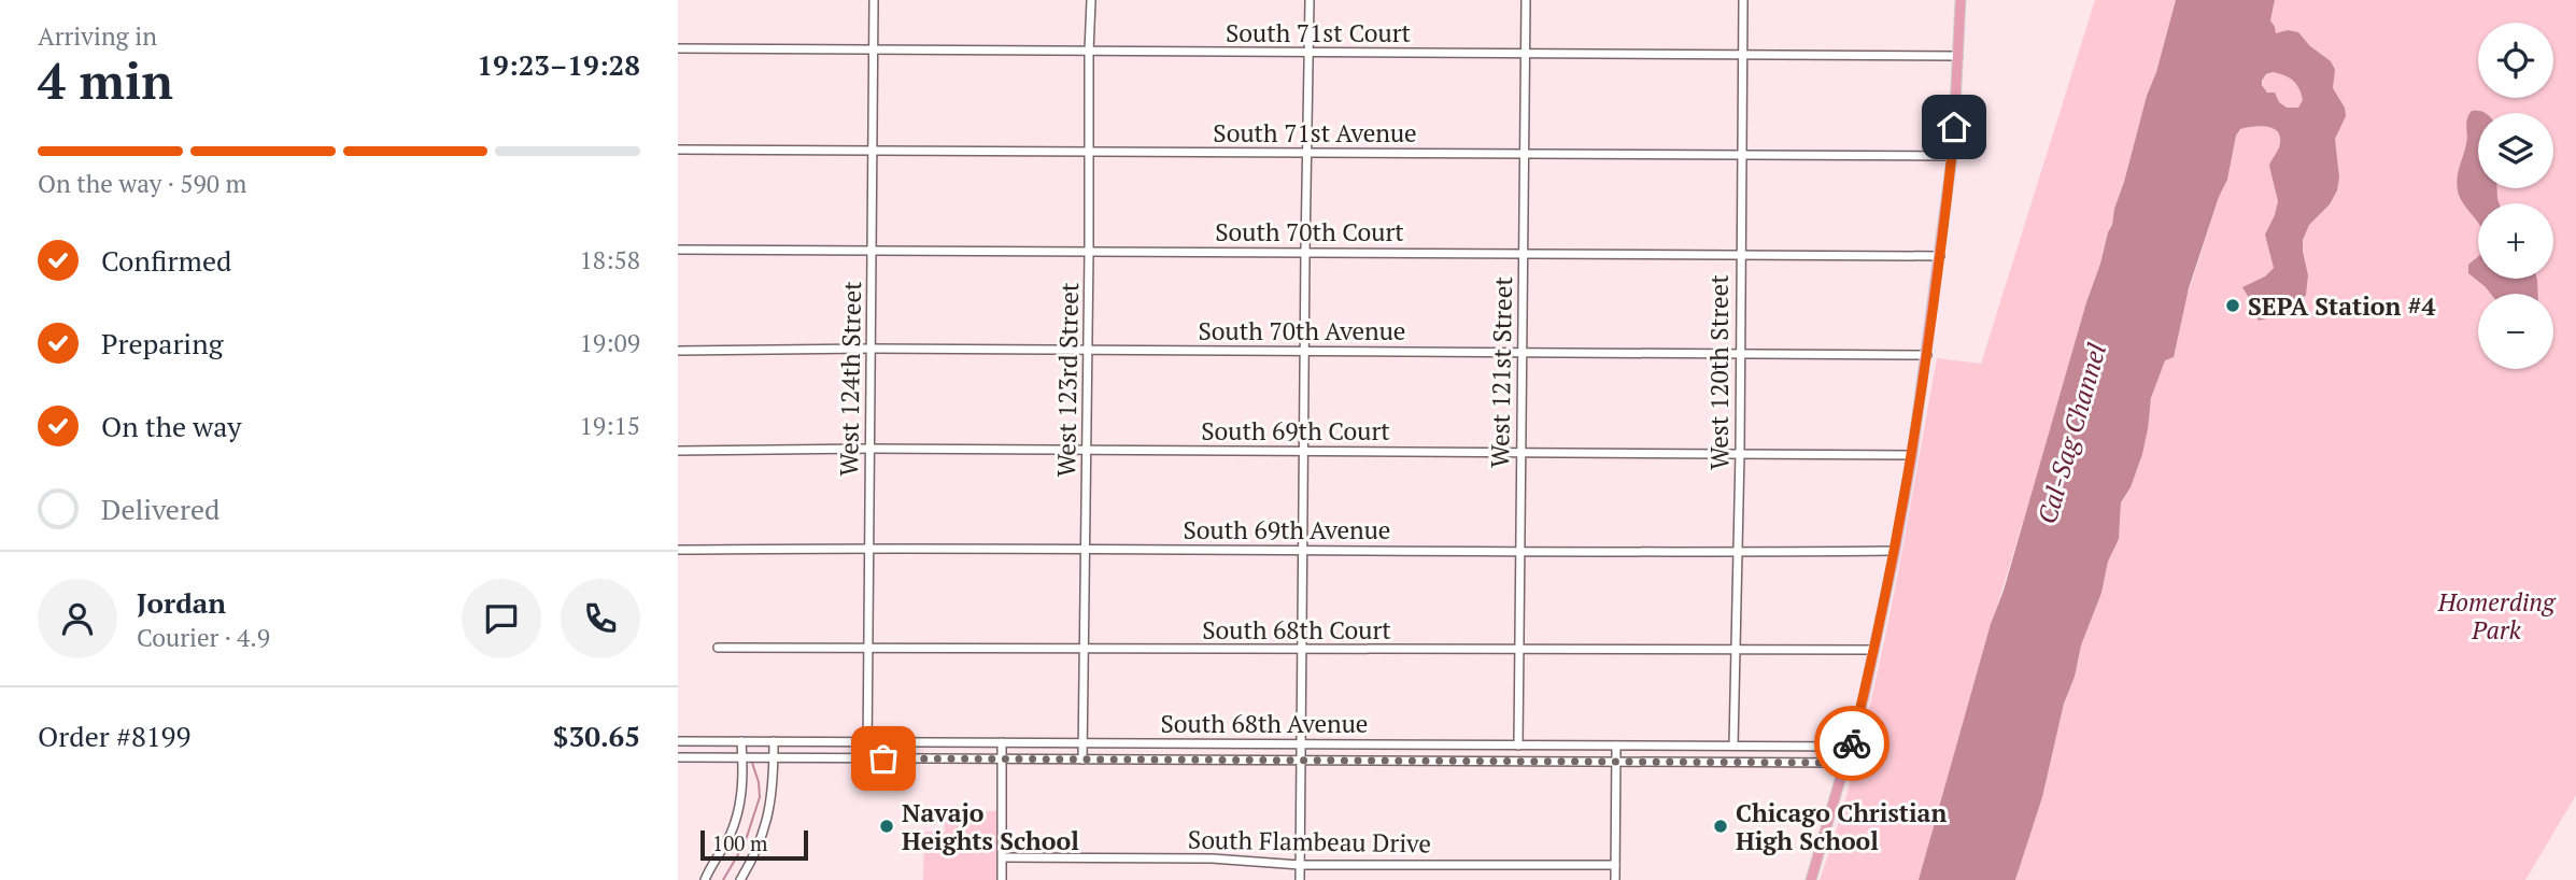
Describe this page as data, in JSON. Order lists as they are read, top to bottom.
{
  "streets": {
    "street": [
      "South 71st Court",
      "South 71st Avenue",
      "South 70th Court",
      "South 70th Avenue",
      "West 121st Street",
      "West 120th Street",
      "West 124th Street",
      "West 123rd Street",
      "South 69th Court",
      "South 69th Avenue",
      "South 68th Court",
      "South 68th Avenue",
      "South Flambeau Drive"
    ]
  },
  "crossings": [
    ["South 71st Court", "West 121st Street"],
    ["South 71st Court", "West 120th Street"],
    ["South 71st Court", "West 124th Street"],
    ["South 71st Court", "West 123rd Street"],
    ["South 71st Avenue", "West 121st Street"],
    ["South 71st Avenue", "West 120th Street"],
    ["South 71st Avenue", "West 124th Street"],
    ["South 71st Avenue", "West 123rd Street"],
    ["South 70th Court", "West 121st Street"],
    ["South 70th Court", "West 120th Street"],
    ["South 70th Court", "West 124th Street"],
    ["South 70th Court", "West 123rd Street"],
    ["South 70th Avenue", "West 121st Street"],
    ["South 70th Avenue", "West 120th Street"],
    ["South 70th Avenue", "West 124th Street"],
    ["South 70th Avenue", "West 123rd Street"],
    ["West 121st Street", "South 69th Court"],
    ["West 121st Street", "South 69th Avenue"],
    ["West 121st Street", "South 68th Court"],
    ["West 121st Street", "South 68th Avenue"],
    ["West 120th Street", "South 69th Court"],
    ["West 120th Street", "South 69th Avenue"],
    ["West 120th Street", "South 68th Court"],
    ["West 120th Street", "South 68th Avenue"],
    ["West 124th Street", "South 69th Court"],
    ["West 124th Street", "South 69th Avenue"],
    ["West 124th Street", "South 68th Court"],
    ["West 124th Street", "South 68th Avenue"],
    ["West 123rd Street", "South 69th Court"],
    ["West 123rd Street", "South 69th Avenue"],
    ["West 123rd Street", "South 68th Court"],
    ["West 123rd Street", "South 68th Avenue"]
  ],
  "water": ["Cal-Sag Channel"],
  "parks": ["Homerding Park"],
  "places": ["SEPA Station #4", "Navajo Heights School", "Chicago Christian High School"],
  "scale_bar": "100 m",
  "page": {
    "heading": ["4 min", "Arriving in", "19:23–19:28"],
    "panel": [
      "Jordan",
      "Courier · 4.9",
      "Order #8199",
      "$30.65"
    ],
    "map_buttons": ["+", "−"],
    "bar": "On the way · 590 m",
    "list": [
      ["Confirmed", "18:58"],
      ["Preparing", "19:09"],
      ["On the way", "19:15"],
      "Delivered"
    ],
    "scale": "100 m"
  }
}
